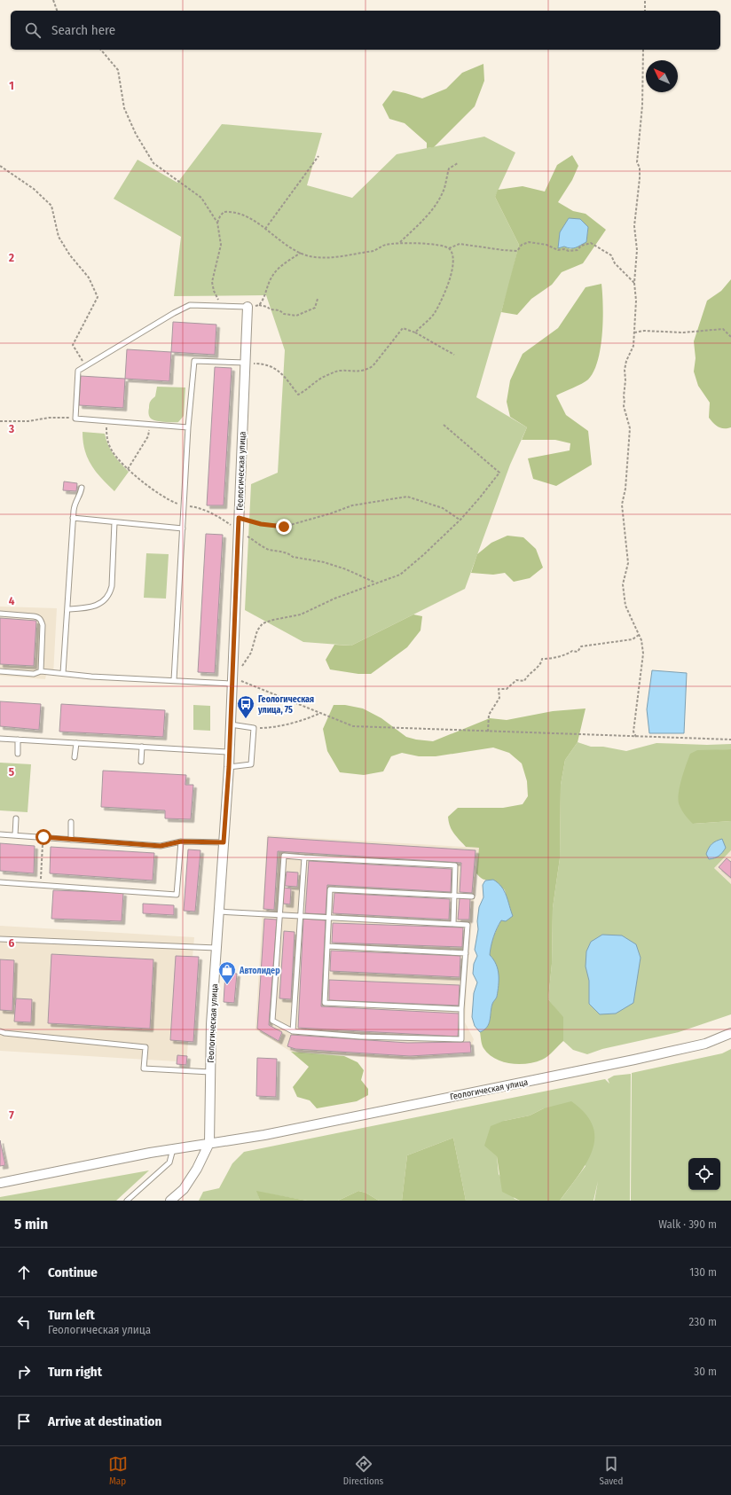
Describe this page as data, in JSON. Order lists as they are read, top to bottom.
{
  "streets": {
    "street": ["Геологическая улица"]
  },
  "places": {
    "bus stop": ["Геологическая улица, 75"],
    "shop": ["Автолидер"]
  },
  "north": "top left",
  "page": {
    "search": "Search here",
    "heading": ["5 min", "Walk · 390 m"],
    "list": [
      ["Continue", "130 m"],
      ["Turn left", "Геологическая улица", "230 m"],
      ["Turn right", "30 m"],
      "Arrive at destination"
    ],
    "nav": ["Map", "Directions", "Saved"]
  },
  "grid": {
    "rows": [
      "1",
      "2",
      "3",
      "4",
      "5",
      "6",
      "7"
    ]
  }
}
